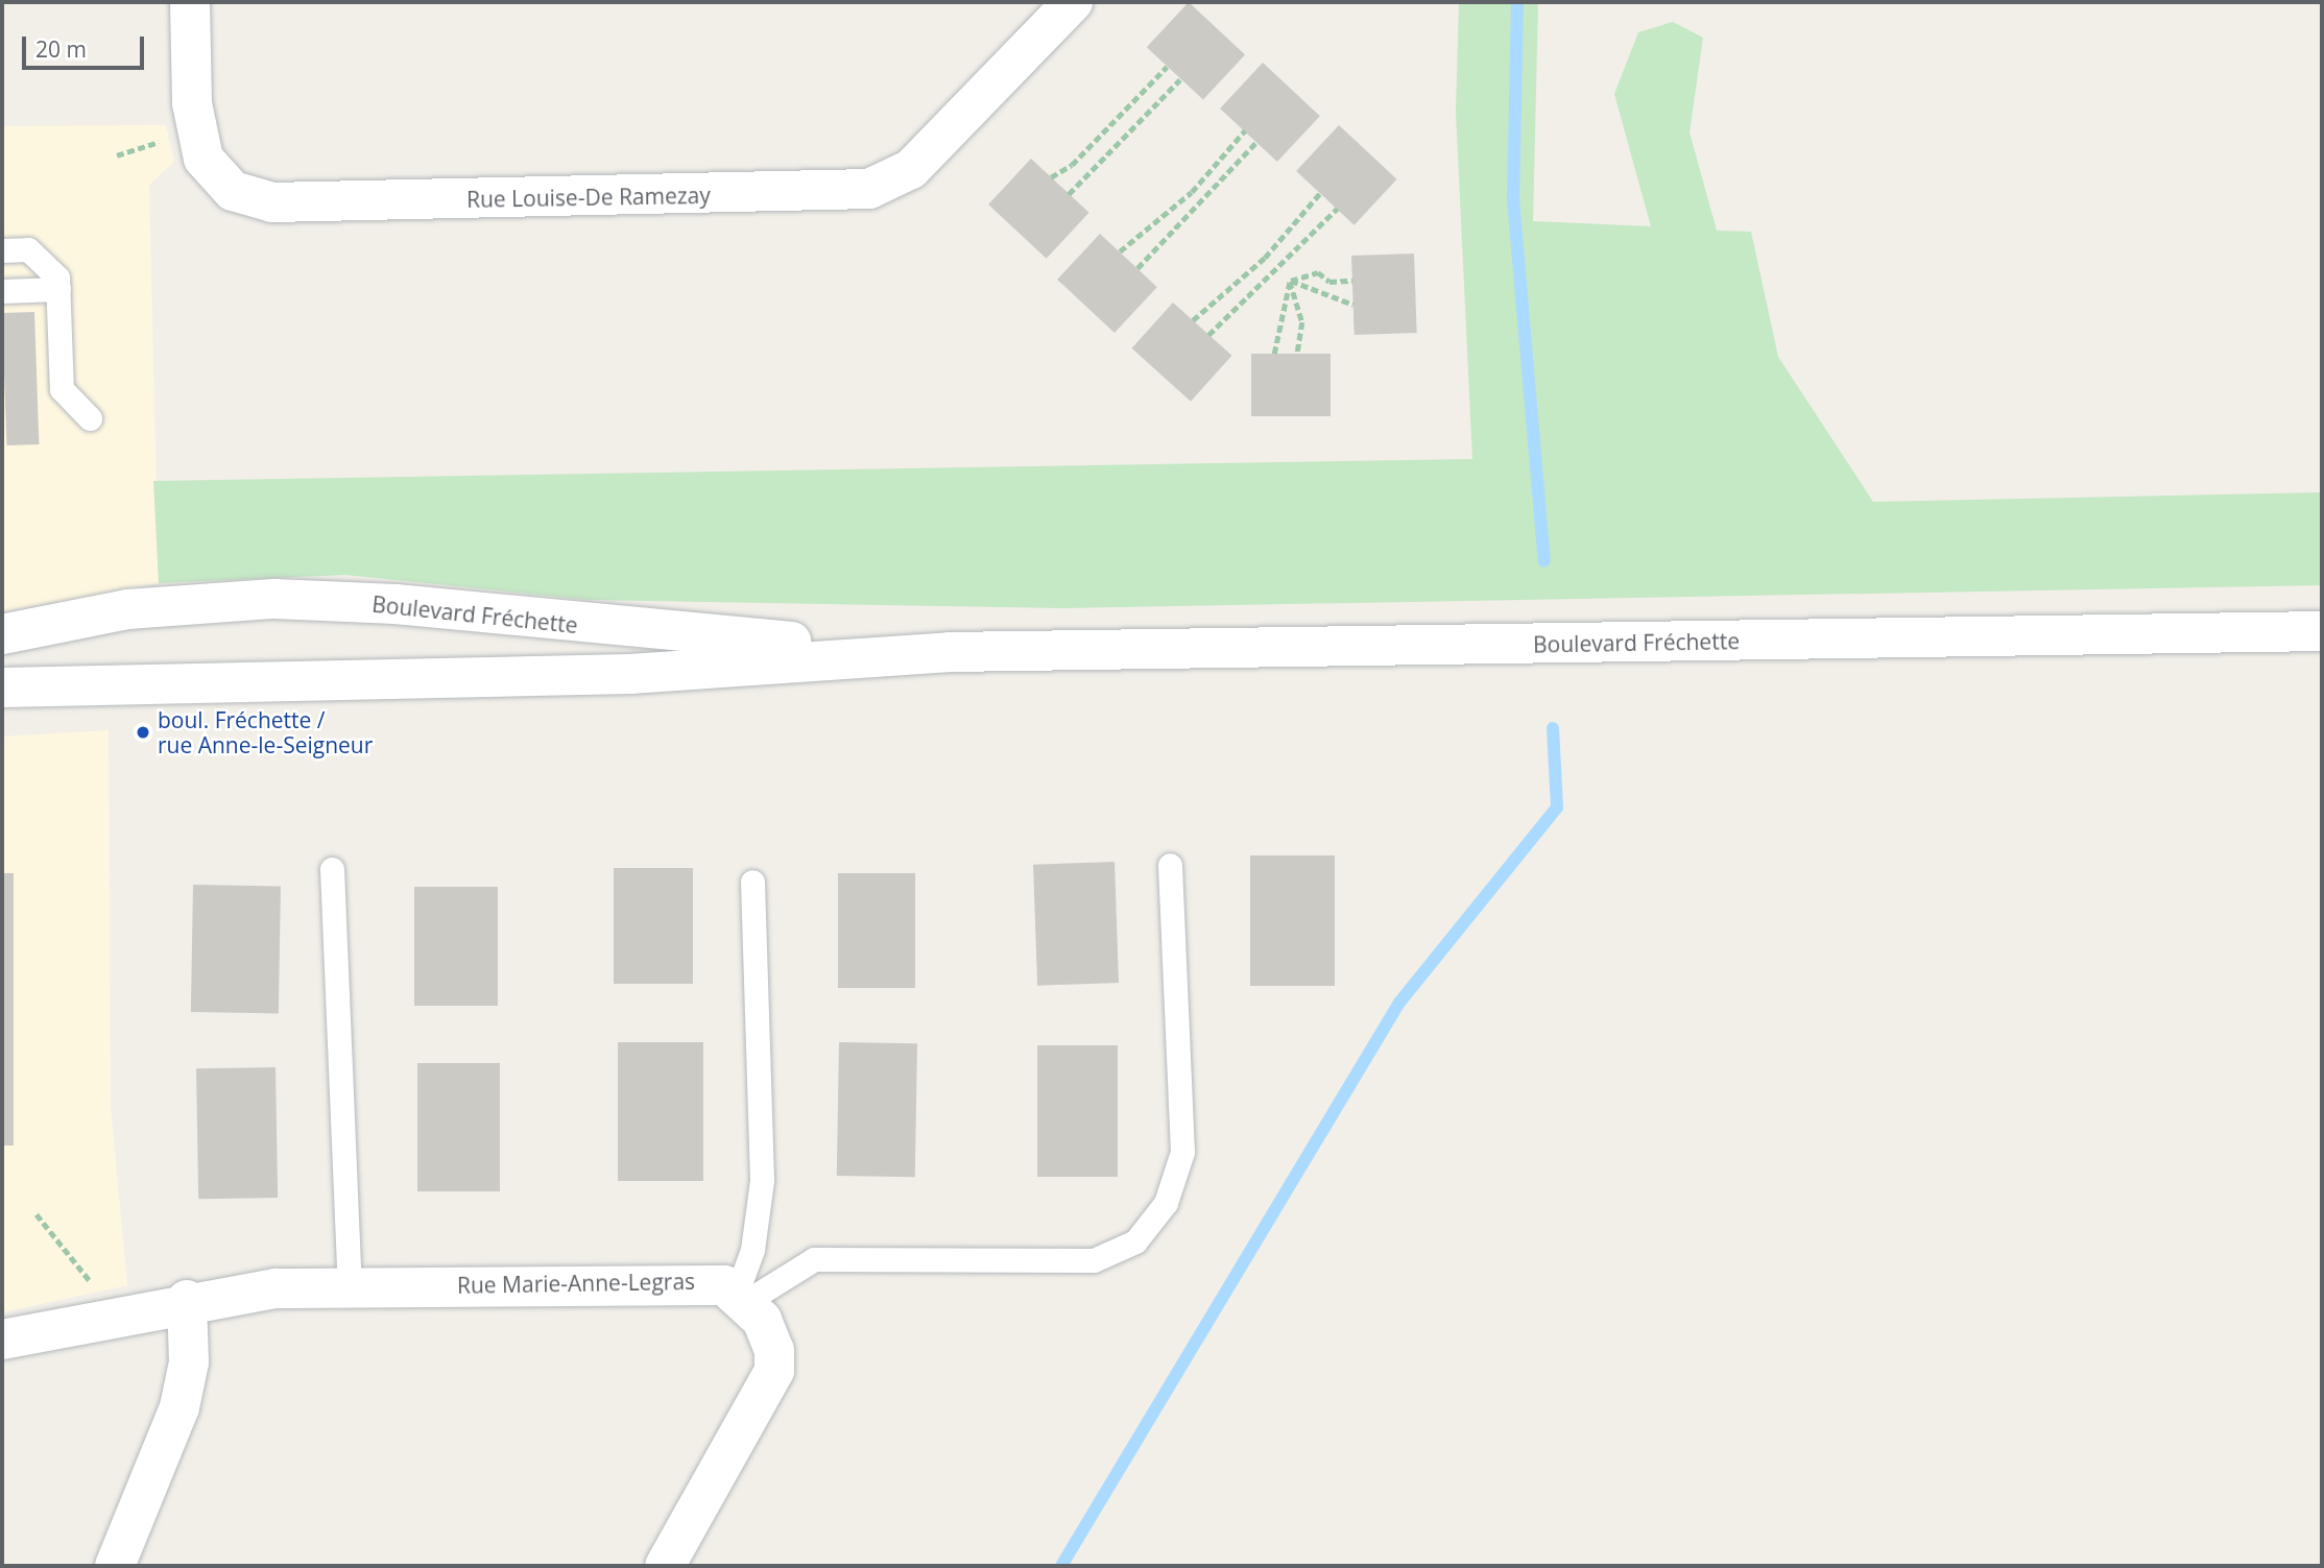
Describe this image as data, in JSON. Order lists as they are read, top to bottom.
{
  "streets": {
    "main road": ["Rue Louise-De Ramezay", "Boulevard Fréchette", "Rue Marie-Anne-Legras"]
  },
  "places": ["boul. Fréchette / rue Anne-le-Seigneur"],
  "scale_bar": "20 m"
}
